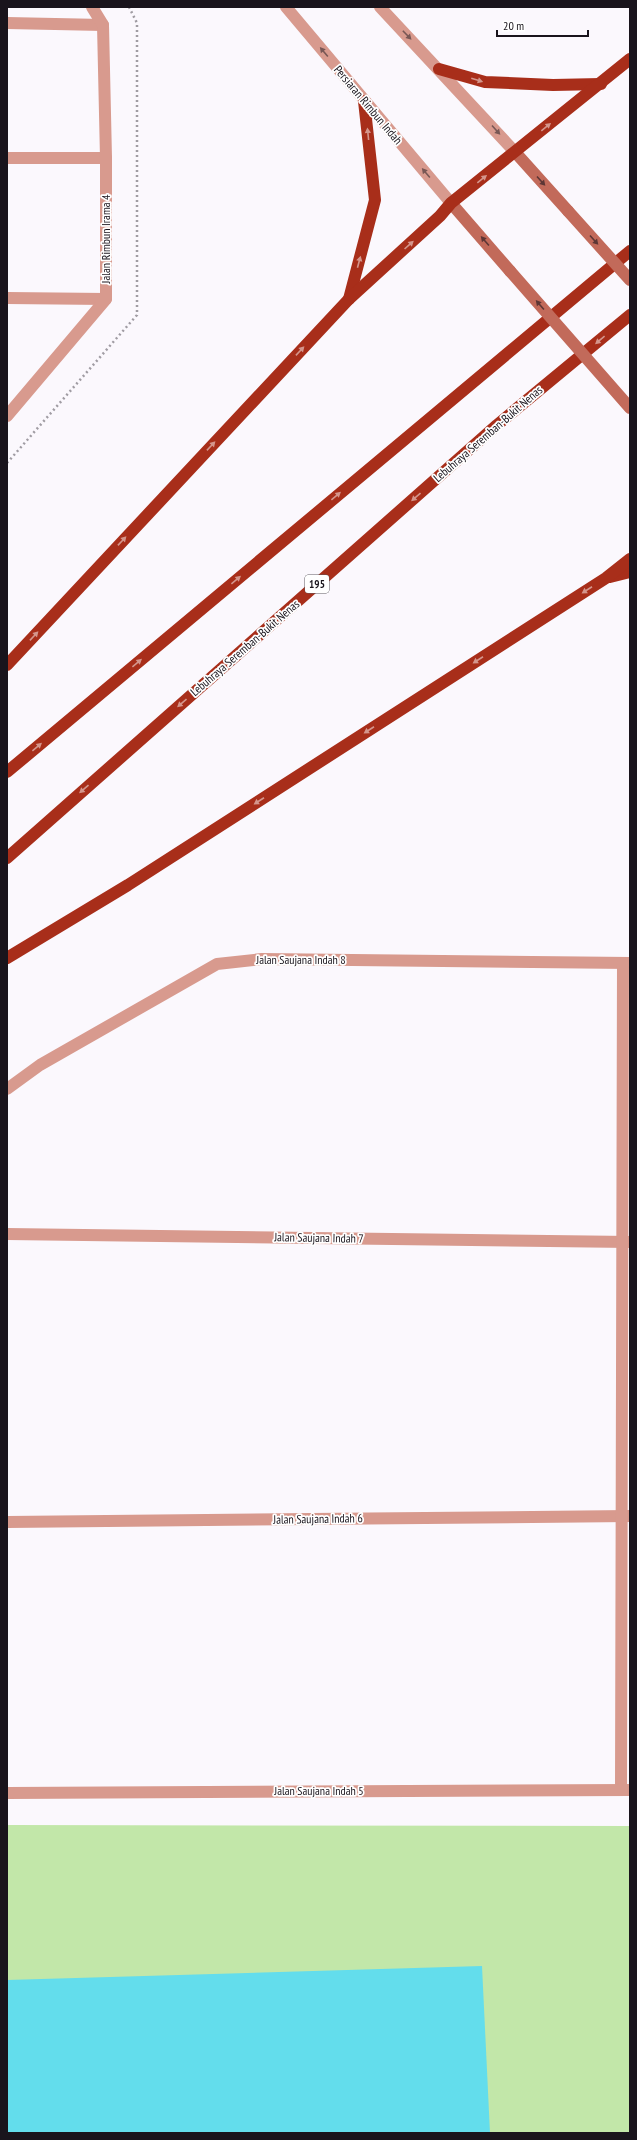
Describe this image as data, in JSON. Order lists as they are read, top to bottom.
{
  "streets": {
    "highway": ["Lebuhraya Seremban-Bukit Nenas", "195"],
    "street": [
      "Persiaran Rimbun Indah",
      "Jalan Rimbun Irama 4",
      "Jalan Saujana Indah 8",
      "Jalan Saujana Indah 7",
      "Jalan Saujana Indah 6",
      "Jalan Saujana Indah 5"
    ]
  },
  "scale_bar": "20 m"
}
